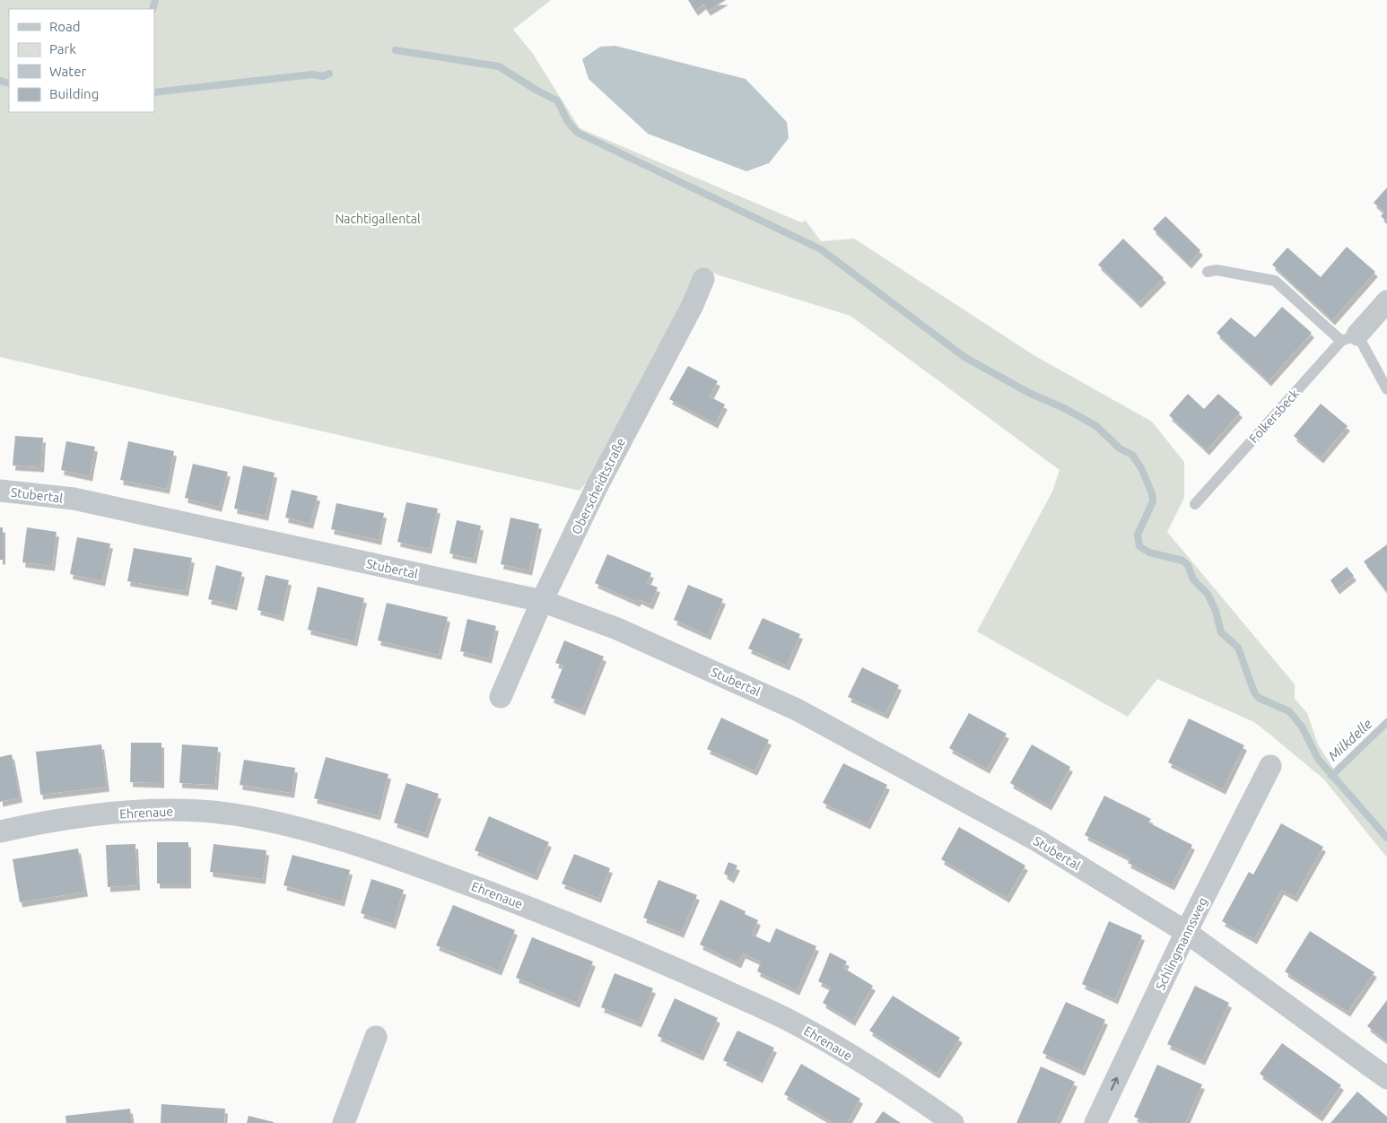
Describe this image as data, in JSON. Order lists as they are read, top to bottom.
{
  "streets": {
    "street": [
      "Folkersbeck",
      "Oberscheidtstraße",
      "Stubertal",
      "Ehrenaue",
      "Schlingmannsweg"
    ]
  },
  "crossings": [
    ["Oberscheidtstraße", "Stubertal"],
    ["Stubertal", "Schlingmannsweg"]
  ],
  "one_way": ["Schlingmannsweg"],
  "water": ["Milkdelle"],
  "parks": ["Nachtigallental"],
  "legend": [
    "Road",
    "Park",
    "Water",
    "Building"
  ]
}
